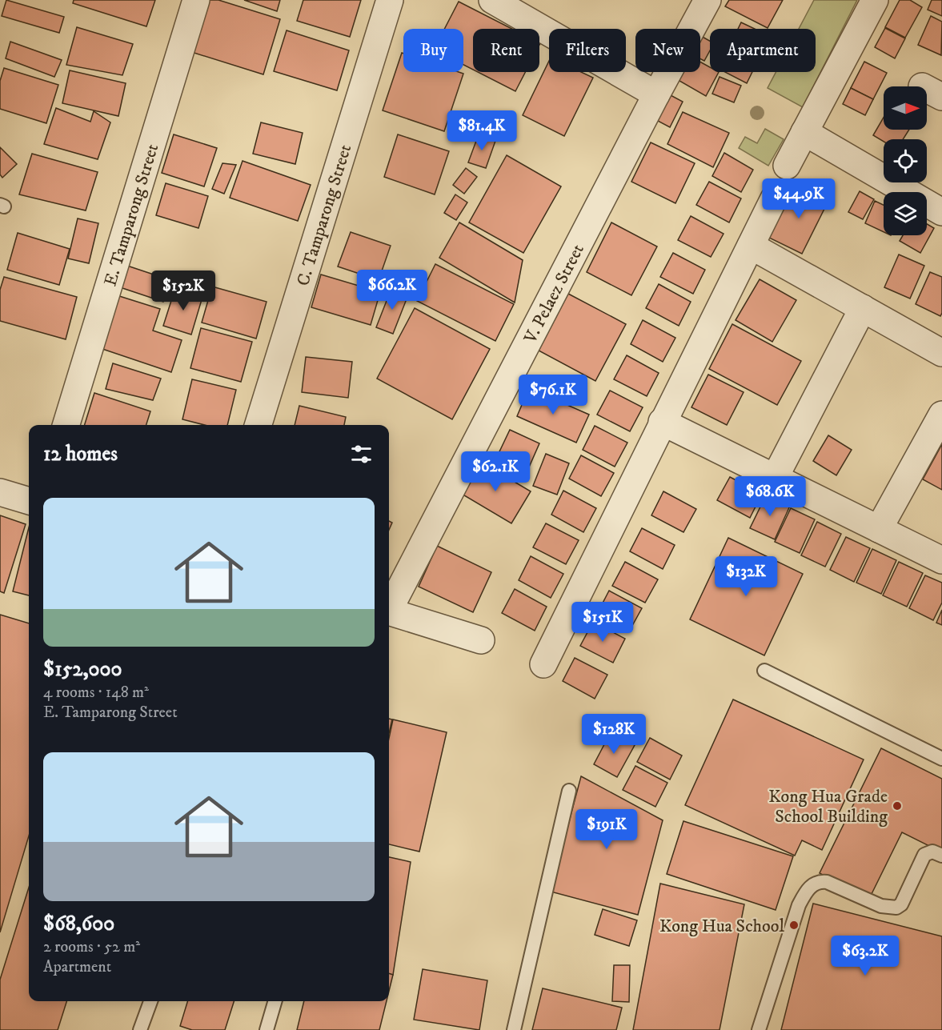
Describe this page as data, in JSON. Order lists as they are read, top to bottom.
{
  "streets": {
    "street": ["E. Tamparong Street", "C. Tamparong Street", "V. Pelaez Street"]
  },
  "places": ["Kong Hua Grade School Building", "Kong Hua School"],
  "north": "right",
  "page": {
    "chip": [
      "Buy",
      "Rent",
      "Filters",
      "New",
      "Apartment"
    ],
    "price": [
      "$81.4K",
      "$44.9K",
      "$66.2K",
      "$152K",
      "$76.1K",
      "$62.1K",
      "$68.6K",
      "$132K",
      "$151K",
      "$128K",
      "$191K",
      "$63.2K"
    ],
    "heading": "12 homes",
    "list": [
      {
        "name": "$152,000",
        "note": "4 rooms · 148 m² · E. Tamparong Street"
      },
      {
        "name": "$68,600",
        "note": "2 rooms · 52 m² · Apartment"
      }
    ]
  }
}
